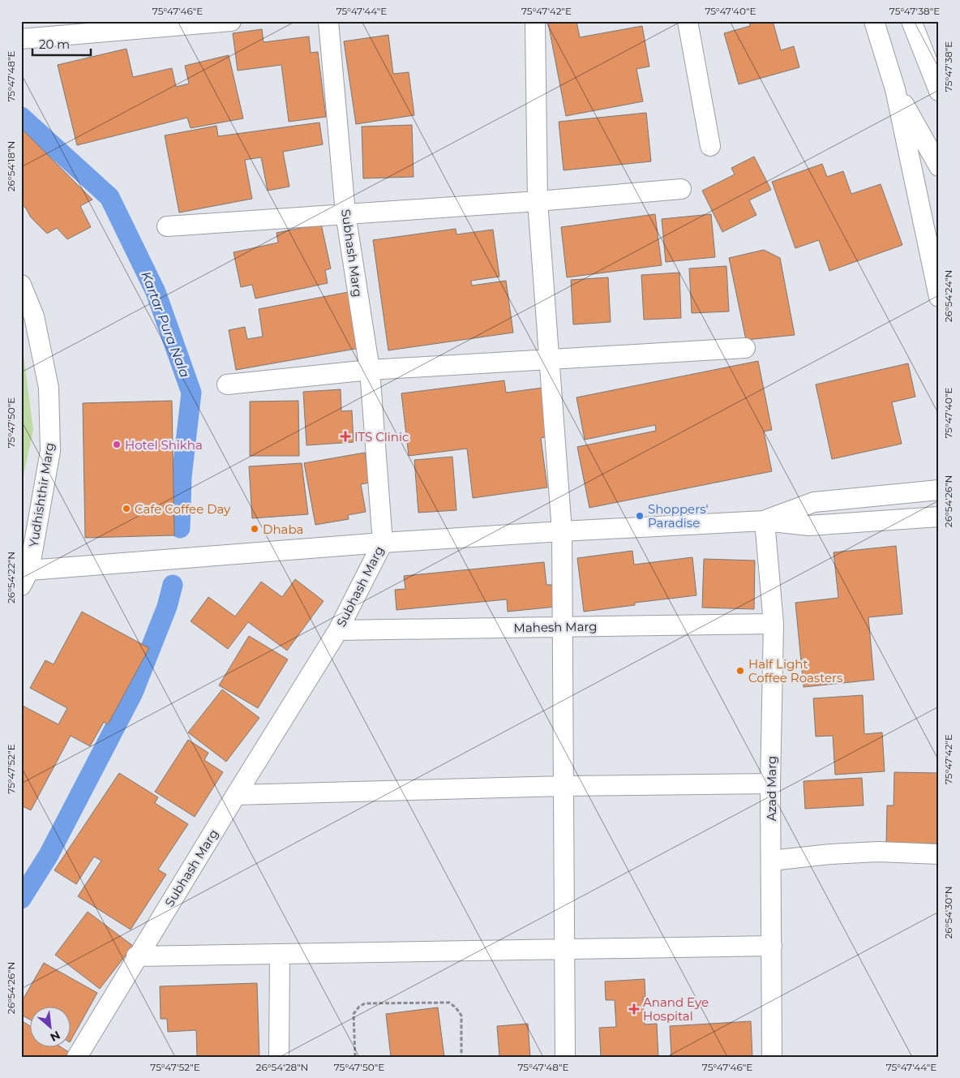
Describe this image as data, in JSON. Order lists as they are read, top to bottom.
{
  "streets": {
    "street": [
      "Subhash Marg",
      "Yudhishthir Marg",
      "Mahesh Marg",
      "Azad Marg"
    ]
  },
  "crossings": [
    ["Subhash Marg", "Mahesh Marg"],
    ["Mahesh Marg", "Azad Marg"]
  ],
  "water": ["Kartar Pura Nala"],
  "places": {
    "health": ["ITS Clinic", "Anand Eye Hospital"],
    "other": [
      "Hotel Shikha",
      "Cafe Coffee Day",
      "Shoppers' Paradise",
      "Dhaba",
      "Half Light Coffee Roasters"
    ]
  },
  "scale_bar": "20 m",
  "north": "bottom right",
  "coordinates": [
    "75°47'46\"E",
    "75°47'44\"E",
    "75°47'42\"E",
    "75°47'40\"E",
    "75°47'38\"E",
    "75°47'48\"E",
    "26°54'18\"N",
    "26°54'24\"N",
    "75°47'50\"E",
    "26°54'26\"N",
    "26°54'22\"N",
    "75°47'52\"E",
    "26°54'30\"N",
    "26°54'28\"N"
  ]
}
